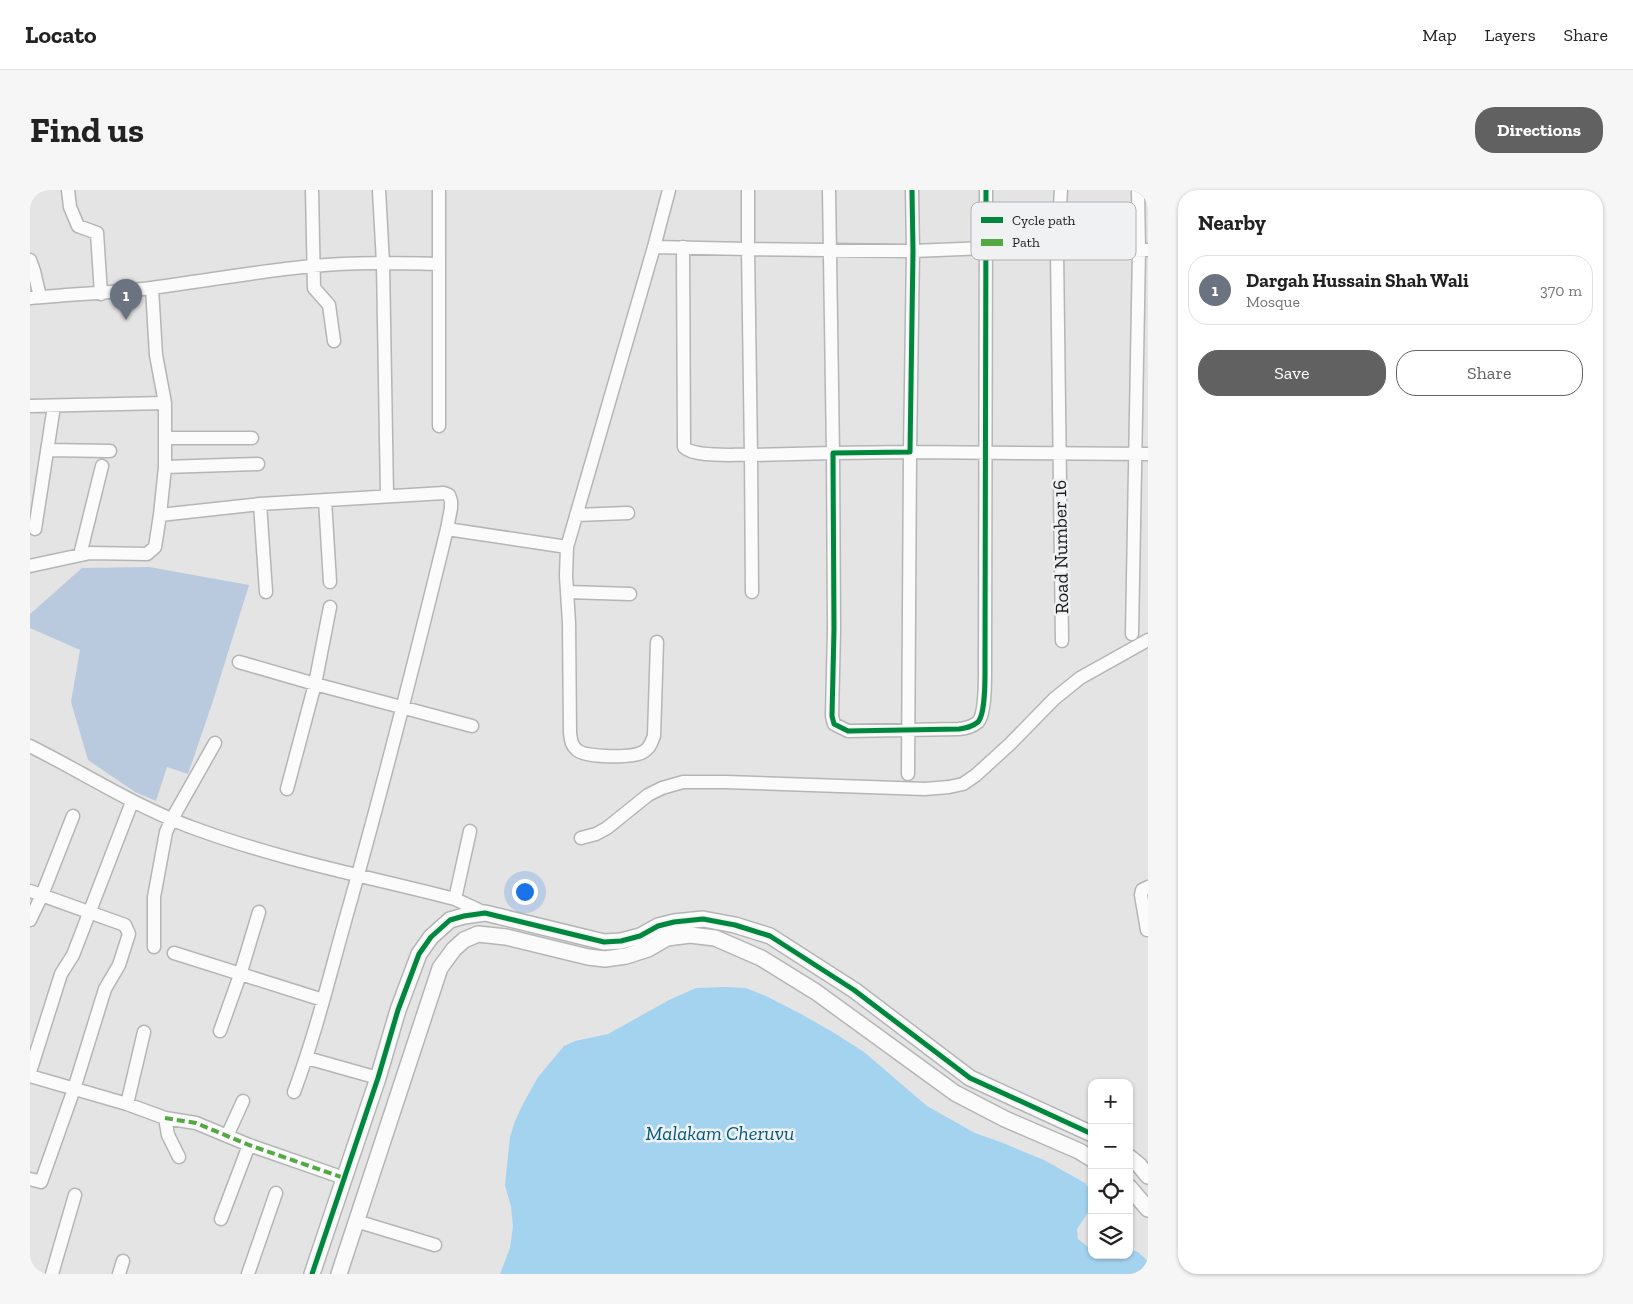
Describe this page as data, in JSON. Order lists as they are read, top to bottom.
{
  "streets": {
    "street": ["Road Number 16"]
  },
  "water": ["Malakam Cheruvu"],
  "legend": ["Cycle path", "Path"],
  "page": {
    "header": "Locato",
    "nav": ["Map", "Layers", "Share"],
    "buttons": [
      "Directions",
      ["Save", "Share"]
    ],
    "title": "Find us",
    "heading": "Nearby",
    "list": [
      {
        "mark": "1",
        "name": "Dargah Hussain Shah Wali",
        "note": "Mosque",
        "value": "370 m"
      }
    ],
    "pins": "1",
    "map_buttons": ["+", "−"]
  }
}
